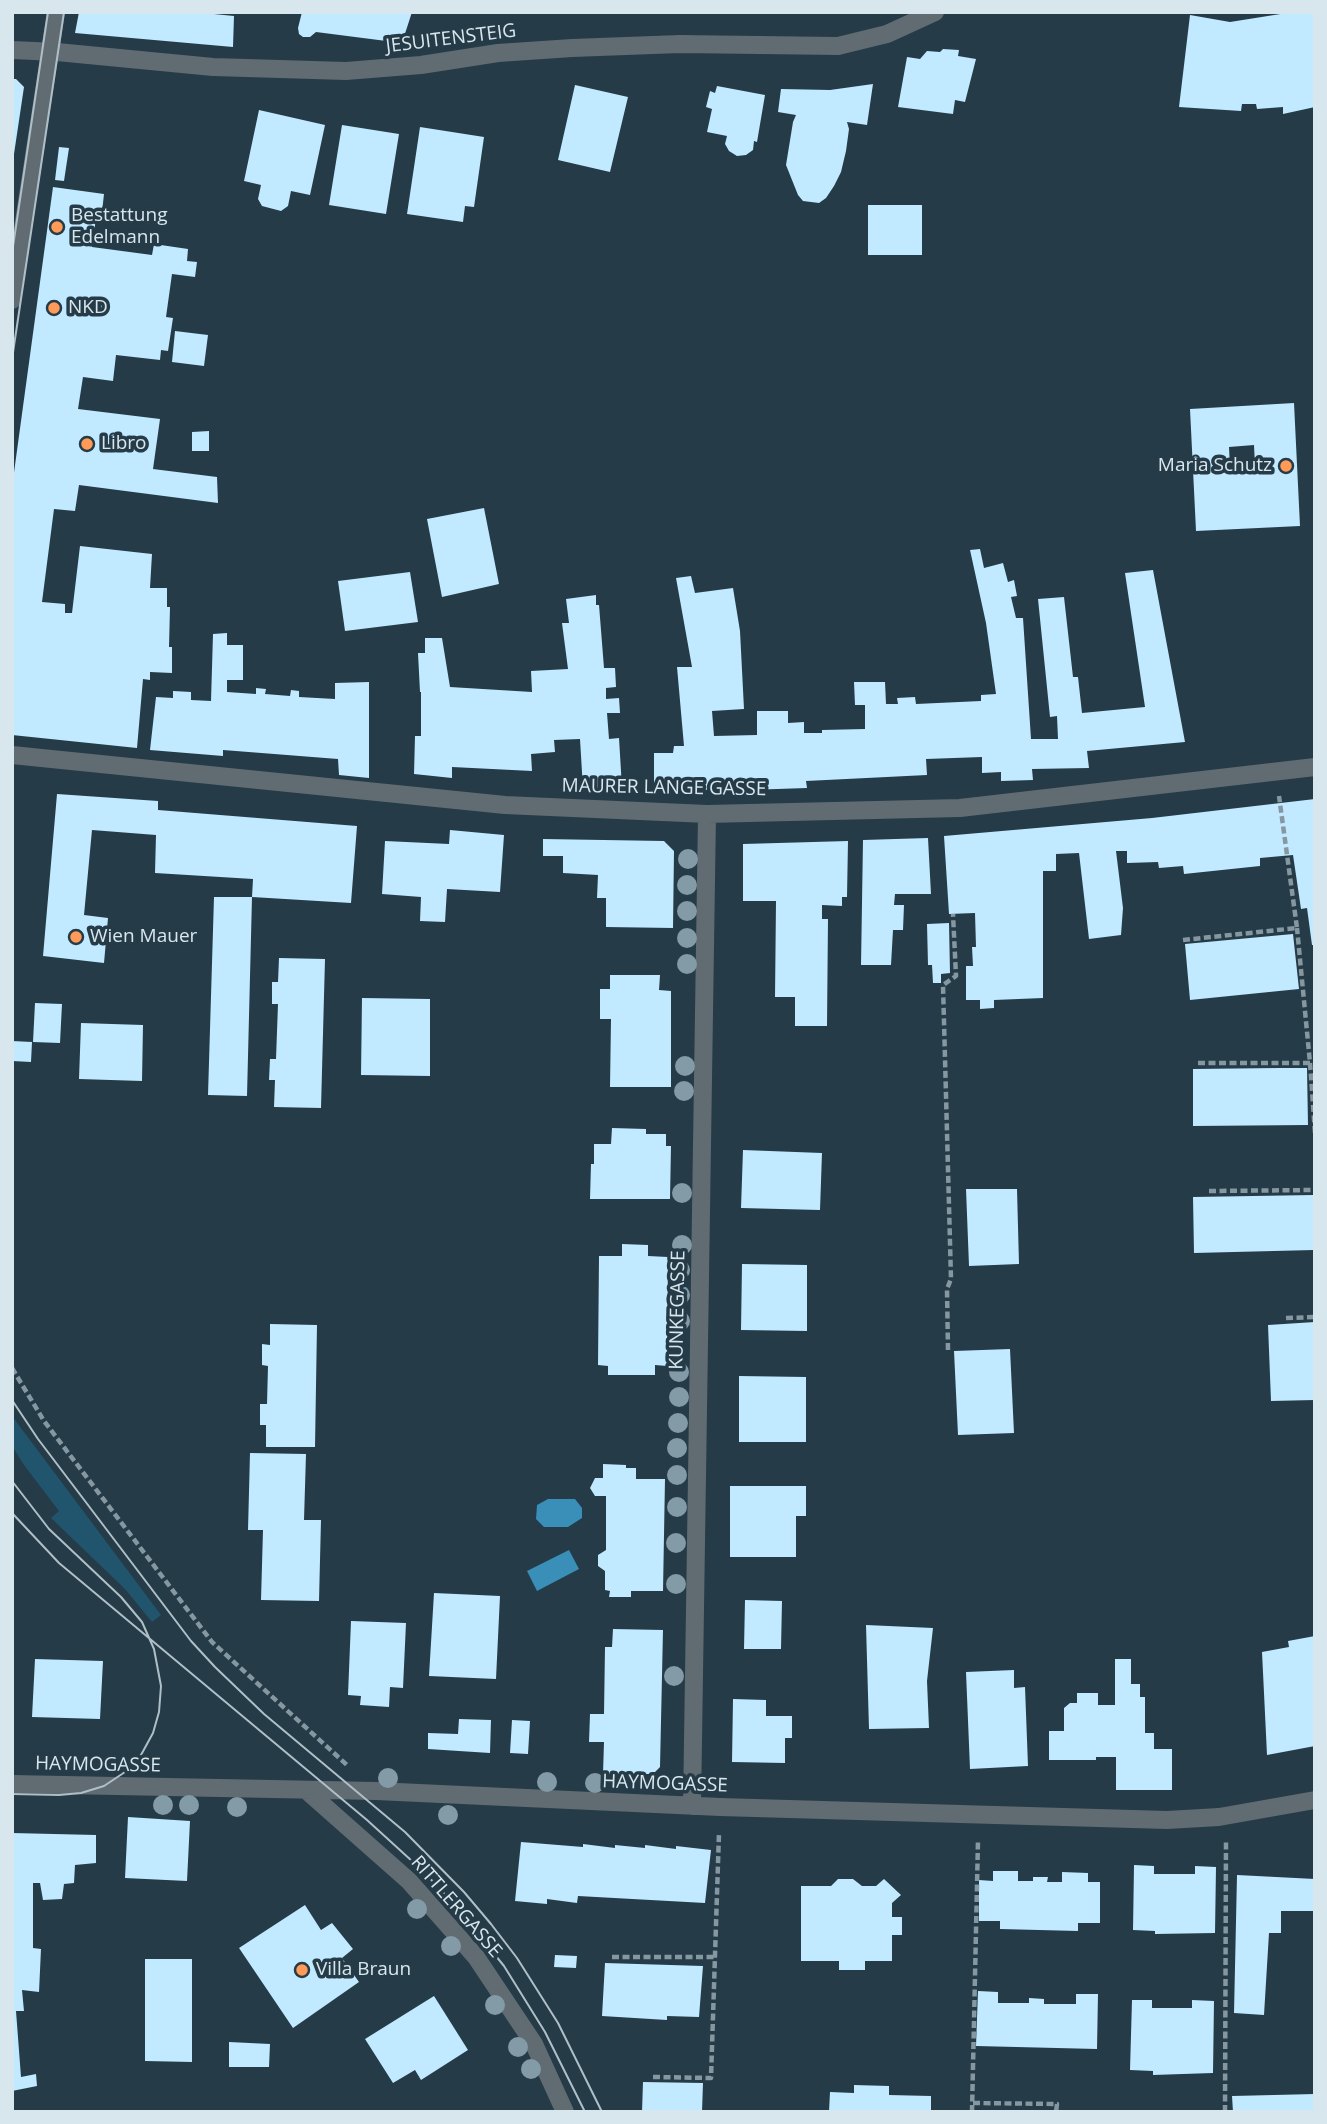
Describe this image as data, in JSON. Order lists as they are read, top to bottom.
{
  "streets": {
    "street": [
      "JESUITENSTEIG",
      "MAURER LANGE GASSE",
      "KUNKEGASSE",
      "HAYMOGASSE",
      "RITTLERGASSE"
    ]
  },
  "crossings": [
    ["MAURER LANGE GASSE", "KUNKEGASSE"],
    ["KUNKEGASSE", "HAYMOGASSE"],
    ["HAYMOGASSE", "RITTLERGASSE"]
  ],
  "places": [
    "Bestattung Edelmann",
    "NKD",
    "Libro",
    "Maria Schutz",
    "Wien Mauer",
    "Villa Braun"
  ]
}
